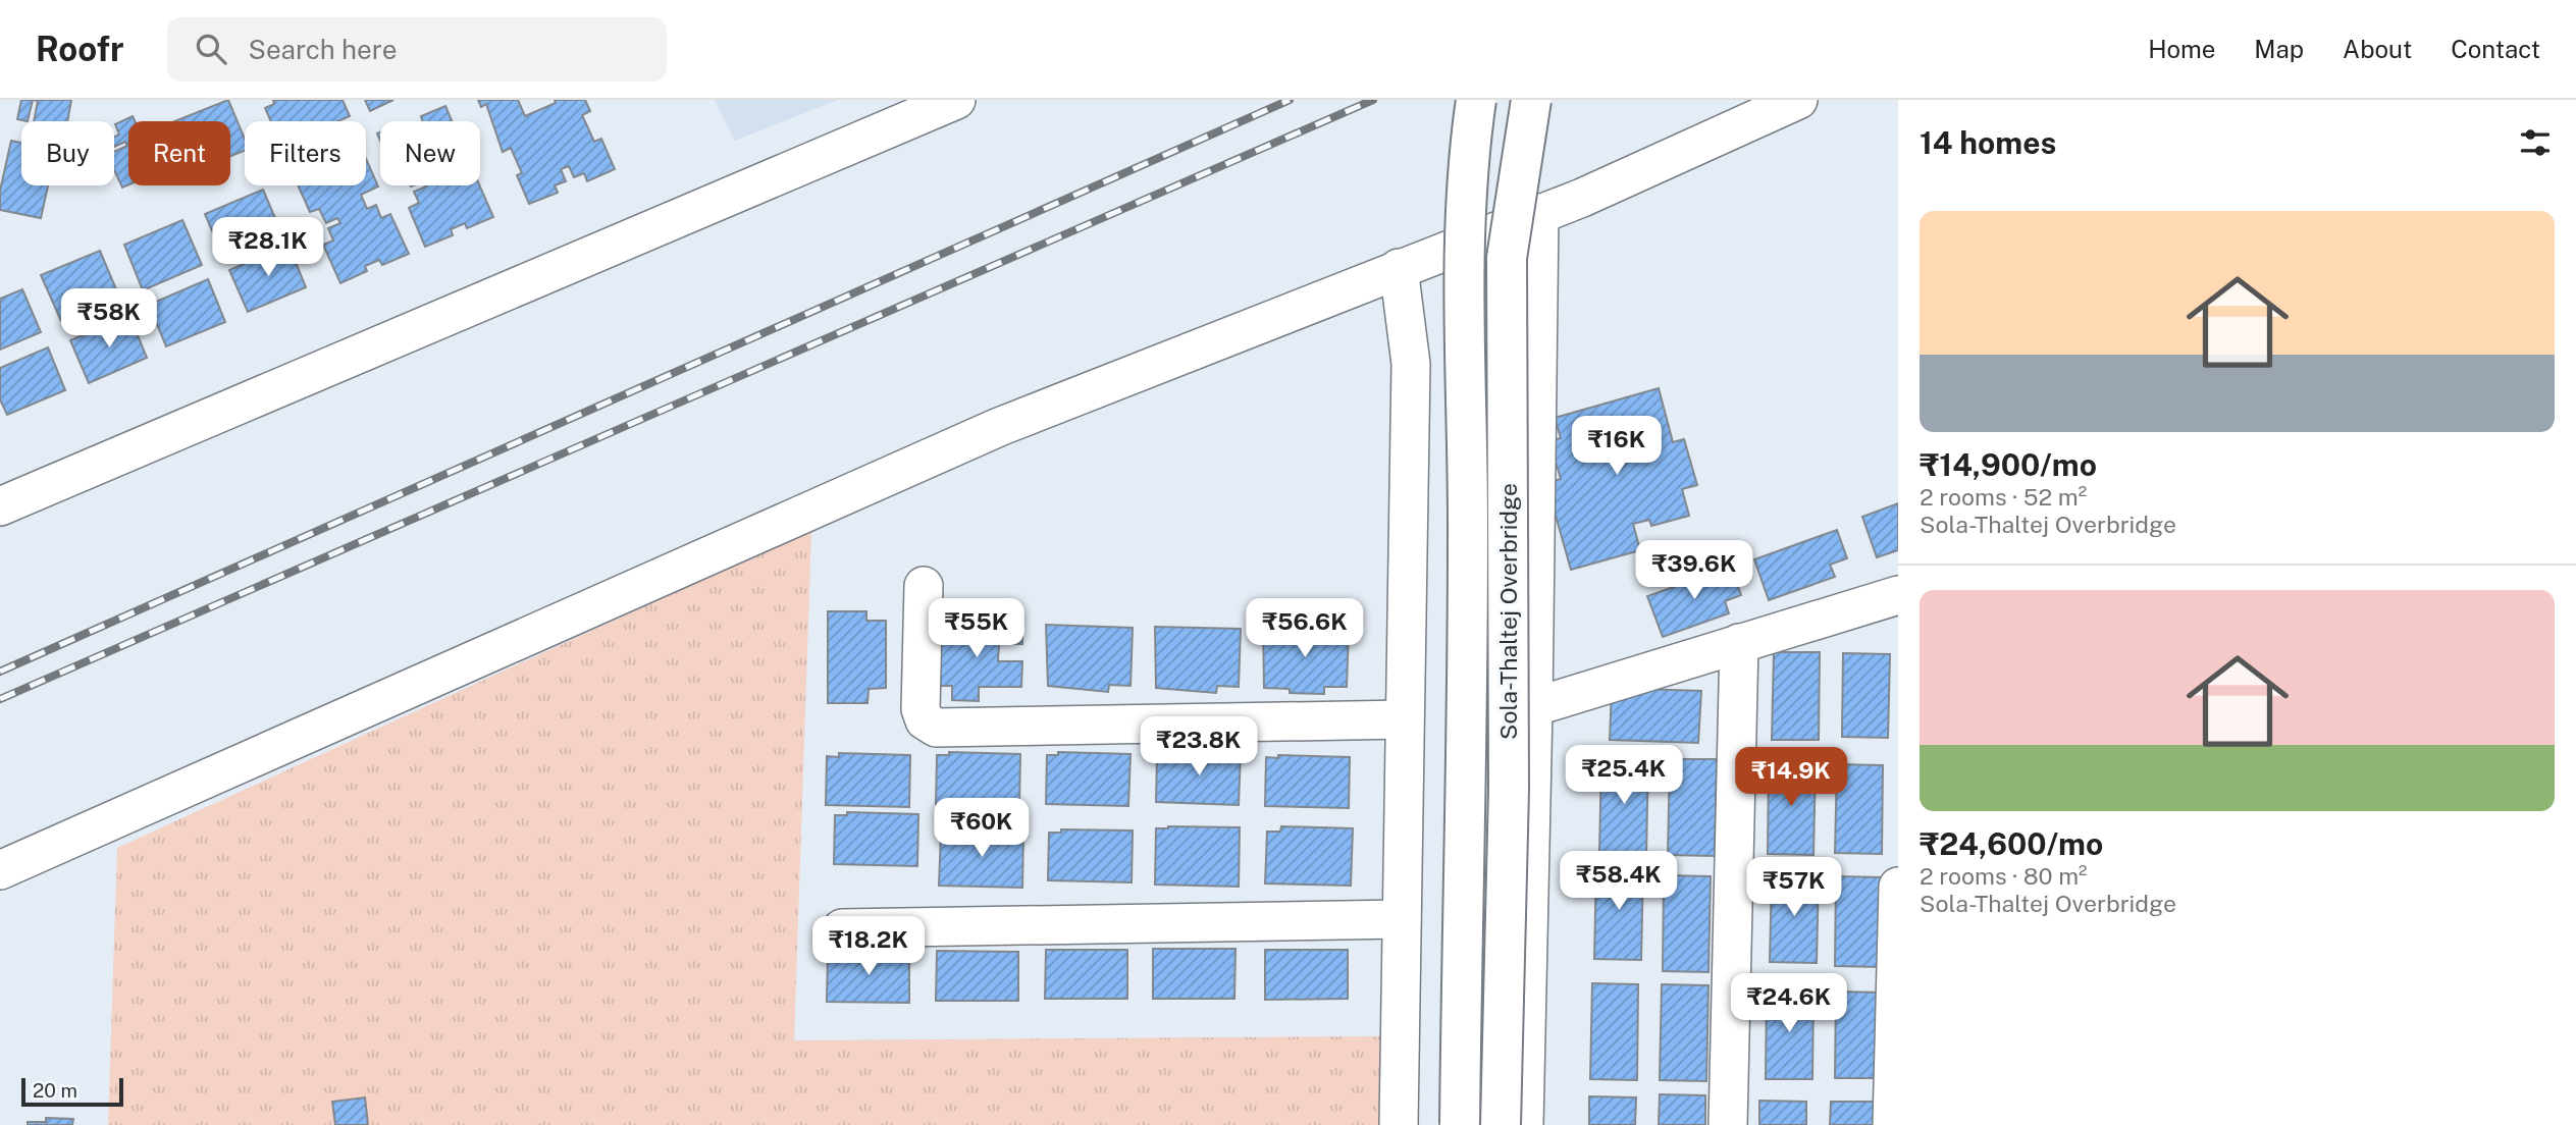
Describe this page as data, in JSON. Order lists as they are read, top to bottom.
{
  "streets": {
    "street": ["Sola-Thaltej Overbridge"]
  },
  "scale_bar": "20 m",
  "page": {
    "header": "Roofr",
    "search": "Search here",
    "nav": [
      "Home",
      "Map",
      "About",
      "Contact"
    ],
    "heading": "14 homes",
    "chip": [
      "Buy",
      "Rent",
      "Filters",
      "New"
    ],
    "list": [
      {
        "name": "₹14,900/mo",
        "note": "2 rooms · 52 m² · Sola-Thaltej Overbridge"
      },
      {
        "name": "₹24,600/mo",
        "note": "2 rooms · 80 m² · Sola-Thaltej Overbridge"
      }
    ],
    "price": [
      "₹28.1K",
      "₹58K",
      "₹16K",
      "₹39.6K",
      "₹55K",
      "₹56.6K",
      "₹23.8K",
      "₹25.4K",
      "₹14.9K",
      "₹60K",
      "₹58.4K",
      "₹57K",
      "₹18.2K",
      "₹24.6K"
    ],
    "scale": "20 m"
  }
}
